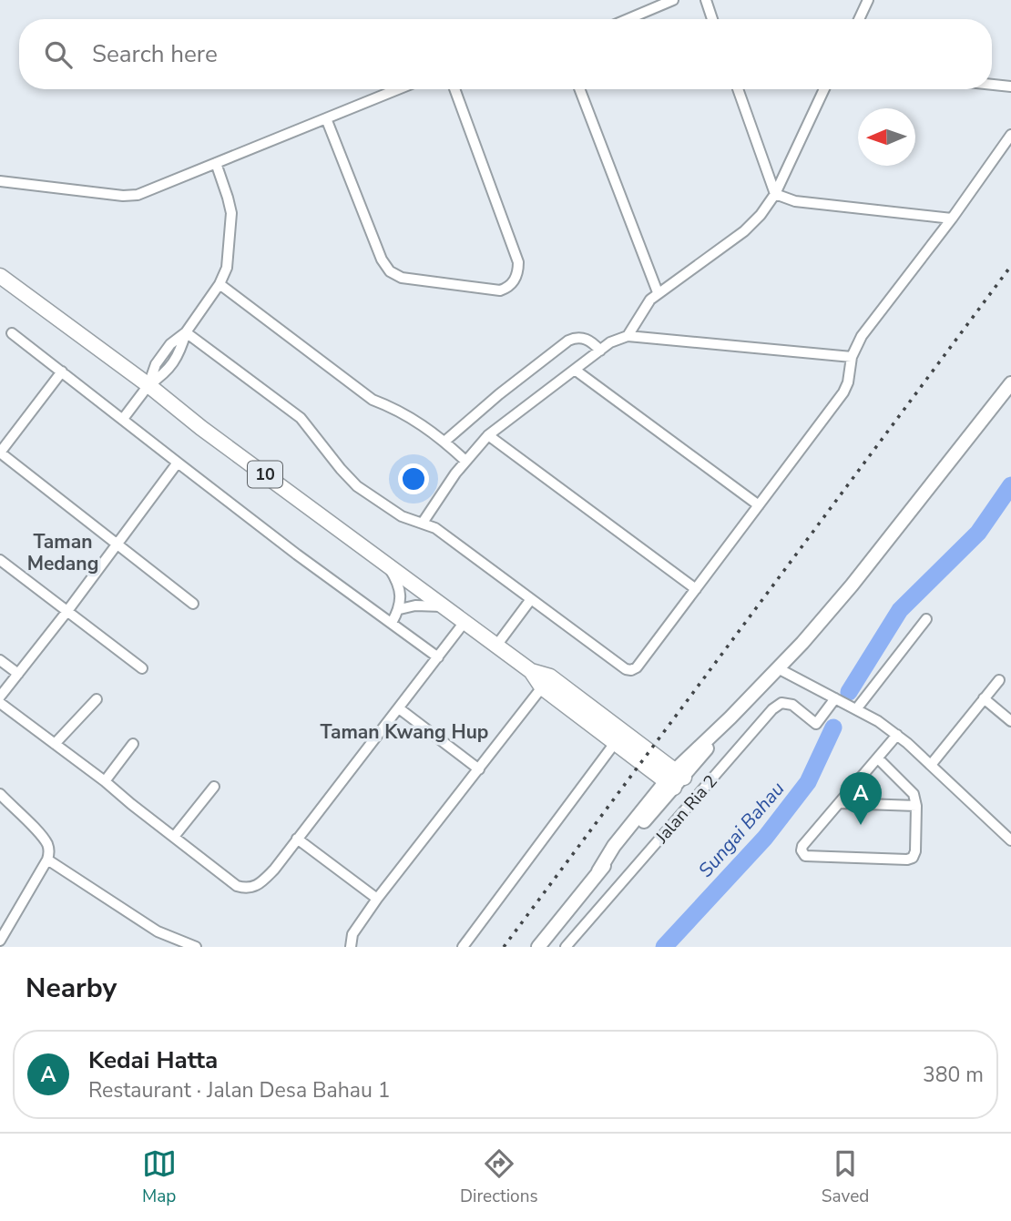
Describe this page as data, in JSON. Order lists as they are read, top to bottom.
{
  "streets": {
    "main road": ["10"],
    "street": ["Jalan Ria 2"]
  },
  "districts": ["Taman Medang", "Taman Kwang Hup"],
  "water": ["Sungai Bahau"],
  "north": "left",
  "page": {
    "search": "Search here",
    "pins": "A",
    "heading": "Nearby",
    "list": [
      {
        "mark": "A",
        "name": "Kedai Hatta",
        "note": "Restaurant · Jalan Desa Bahau 1",
        "value": "380 m"
      }
    ],
    "nav": ["Map", "Directions", "Saved"]
  }
}
